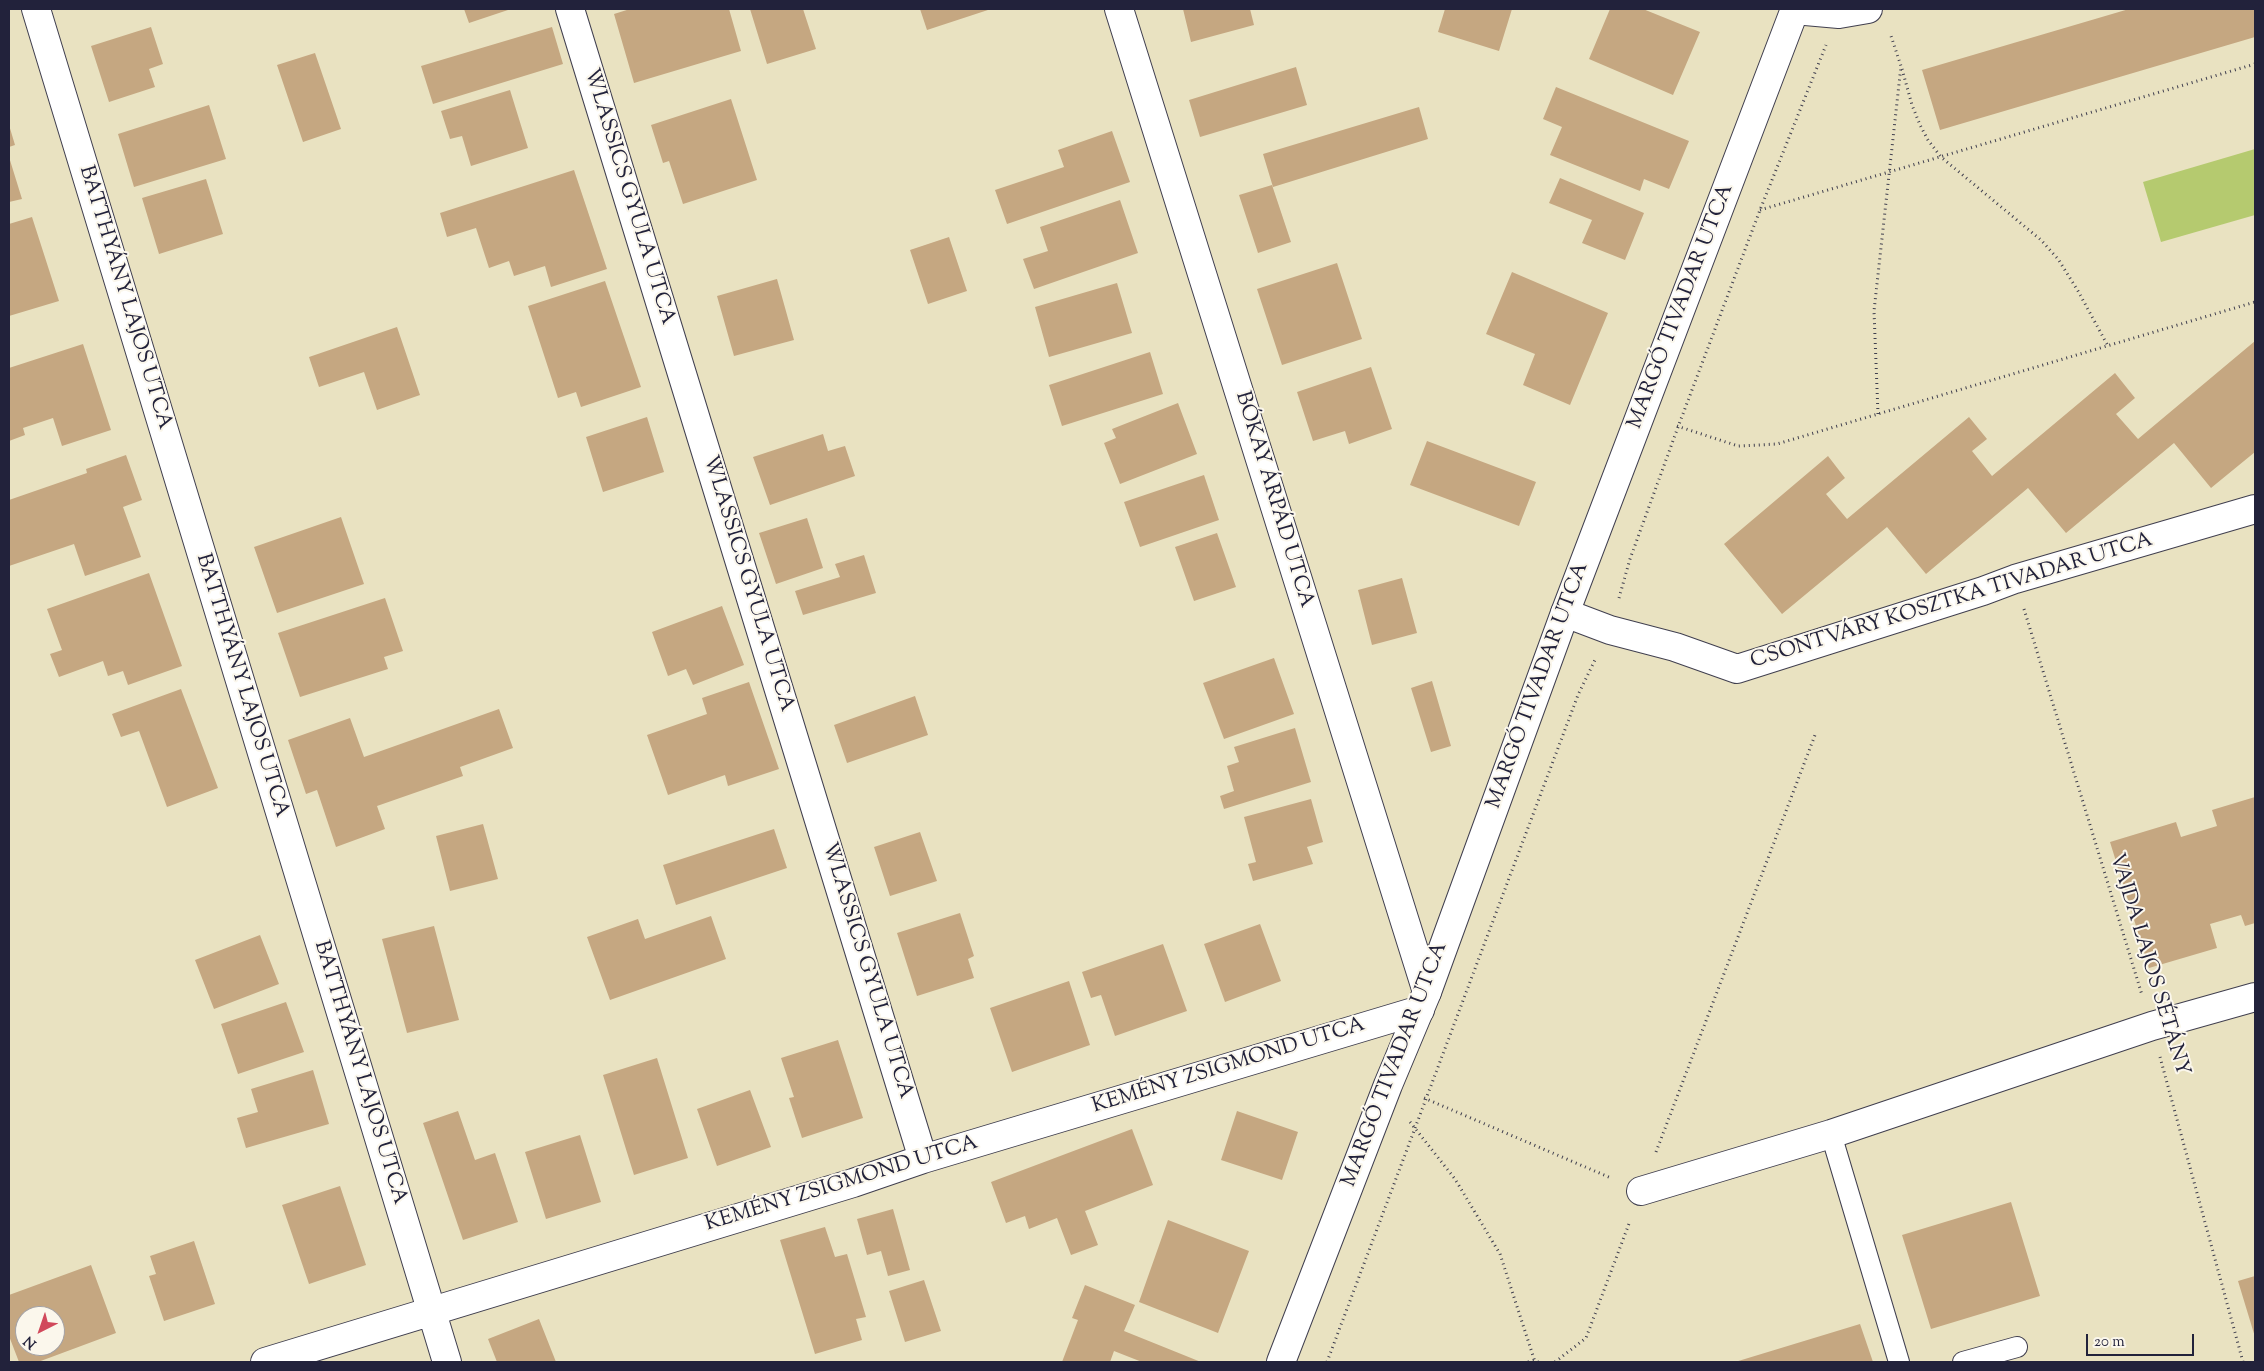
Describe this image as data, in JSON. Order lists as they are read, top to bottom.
{
  "streets": {
    "street": [
      "WLASSICS GYULA UTCA",
      "BATTHYÁNY LAJOS UTCA",
      "MARGÓ TIVADAR UTCA",
      "BÓKAY ÁRPÁD UTCA",
      "CSONTVÁRY KOSZTKA TIVADAR UTCA",
      "KEMÉNY ZSIGMOND UTCA"
    ],
    "path": ["VAJDA LAJOS SÉTÁNY"]
  },
  "crossings": [
    ["WLASSICS GYULA UTCA", "KEMÉNY ZSIGMOND UTCA"],
    ["BATTHYÁNY LAJOS UTCA", "KEMÉNY ZSIGMOND UTCA"],
    ["MARGÓ TIVADAR UTCA", "BÓKAY ÁRPÁD UTCA"],
    ["MARGÓ TIVADAR UTCA", "CSONTVÁRY KOSZTKA TIVADAR UTCA"],
    ["MARGÓ TIVADAR UTCA", "KEMÉNY ZSIGMOND UTCA"],
    ["BÓKAY ÁRPÁD UTCA", "KEMÉNY ZSIGMOND UTCA"],
    ["CSONTVÁRY KOSZTKA TIVADAR UTCA", "VAJDA LAJOS SÉTÁNY"]
  ],
  "scale_bar": "20 m",
  "north": "bottom left"
}
